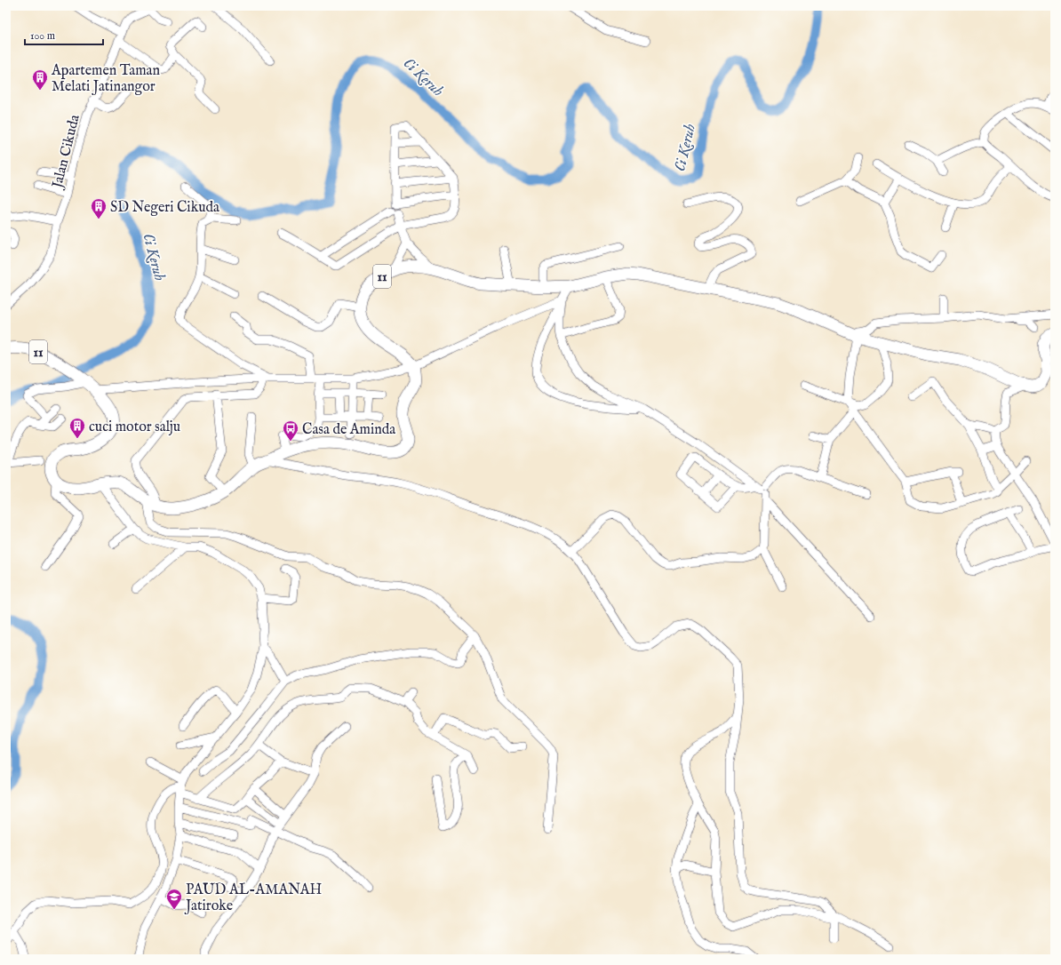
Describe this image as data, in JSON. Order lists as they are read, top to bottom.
{
  "streets": {
    "highway": ["11"],
    "street": ["Jalan Cikuda"]
  },
  "water": ["Ci Keruh"],
  "places": {
    "building": ["Apartemen Taman Melati Jatinangor", "SD Negeri Cikuda", "cuci motor salju"],
    "bus stop": ["Casa de Aminda"],
    "school or university": ["PAUD AL-AMANAH Jatiroke"]
  },
  "scale_bar": "100 m"
}
